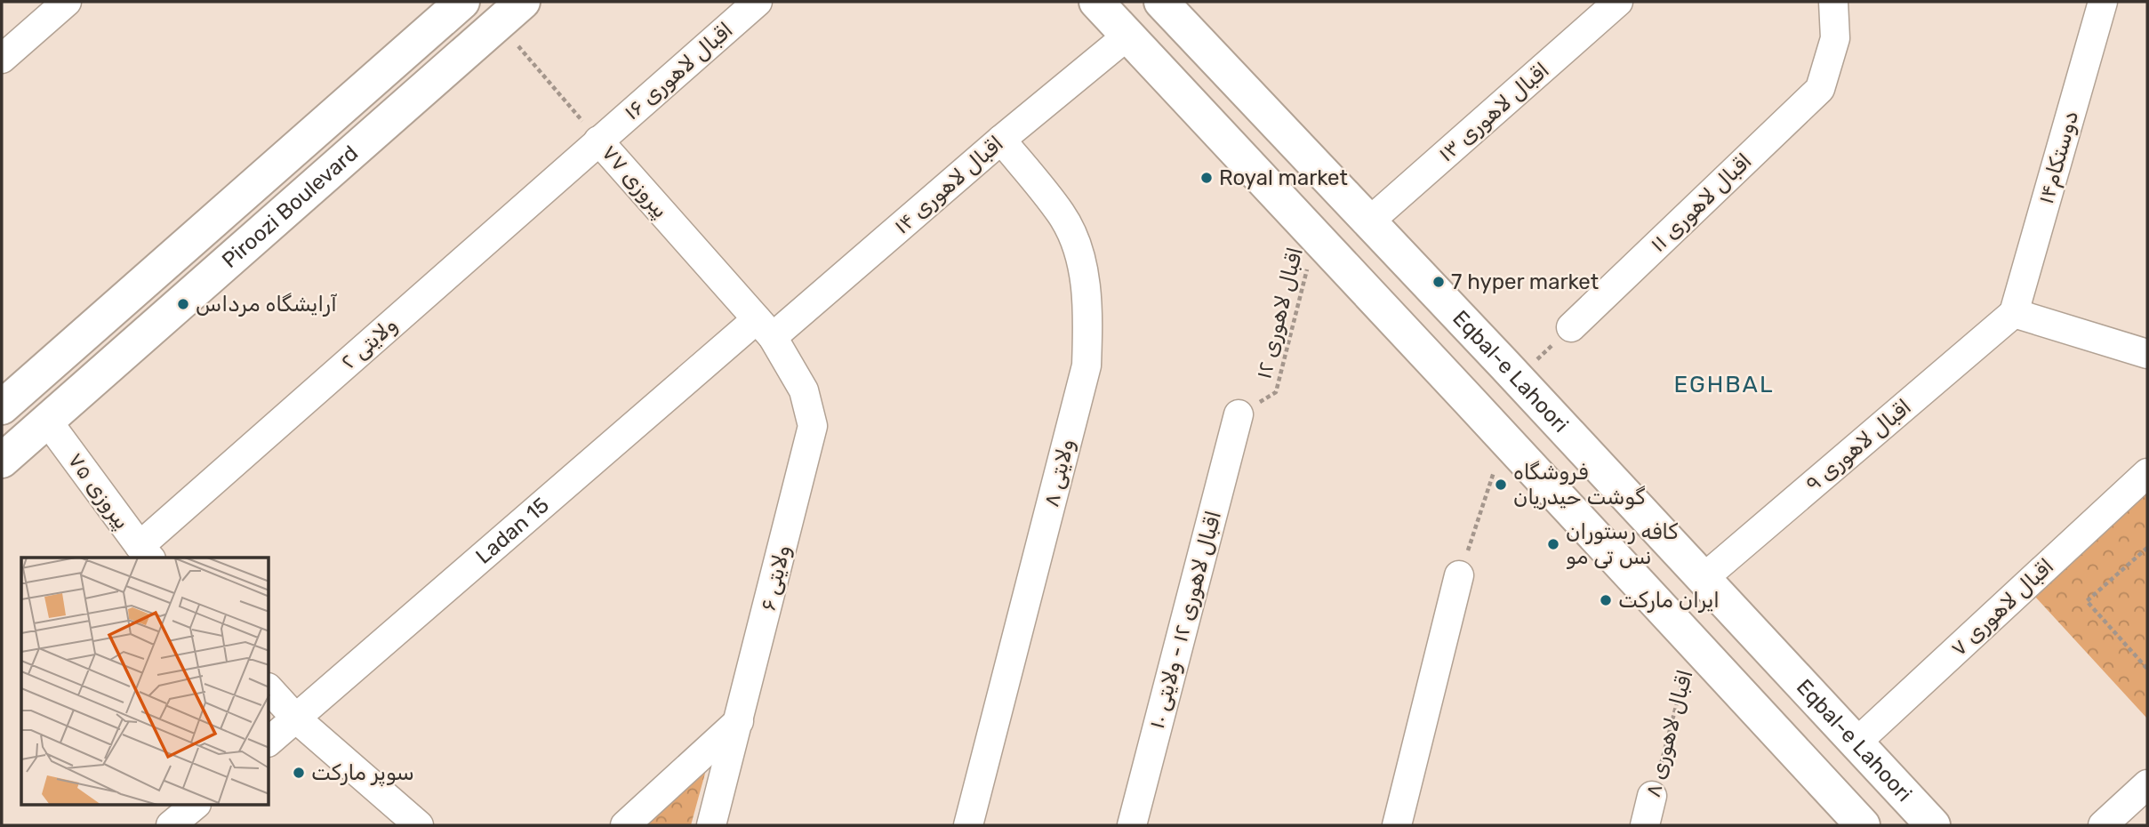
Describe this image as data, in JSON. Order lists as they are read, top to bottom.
{
  "streets": {
    "main road": ["Piroozi Boulevard", "Eqbal-e Lahoori"],
    "street": [
      "اقبال لاهوری ۱۶",
      "اقبال لاهوری ۱۳",
      "دوستکام۱۴",
      "پیروزی ۷۷",
      "اقبال لاهوری ۱۴",
      "اقبال لاهوری ۱۱",
      "ولایتی ۲",
      "اقبال لاهوری ۹",
      "ولایتی ۸",
      "پیروزی ۷۵",
      "Ladan 15",
      "ولایتی ۶",
      "اقبال لاهوری ۷",
      "اقبال لاهوری ۱۲ - ولایتی ۱۰",
      "اقبال لاهوری ۸"
    ],
    "path": ["اقبال لاهوری ۱۲"]
  },
  "crossings": [
    ["اقبال لاهوری ۱۶", "پیروزی ۷۷"],
    ["اقبال لاهوری ۱۶", "ولایتی ۲"],
    ["اقبال لاهوری ۱۳", "Eqbal-e Lahoori"],
    ["دوستکام۱۴", "اقبال لاهوری ۹"],
    ["پیروزی ۷۷", "اقبال لاهوری ۱۴"],
    ["پیروزی ۷۷", "Piroozi Boulevard"],
    ["پیروزی ۷۷", "ولایتی ۲"],
    ["پیروزی ۷۷", "Ladan 15"],
    ["پیروزی ۷۷", "ولایتی ۶"],
    ["اقبال لاهوری ۱۴", "ولایتی ۸"],
    ["اقبال لاهوری ۱۴", "Ladan 15"],
    ["اقبال لاهوری ۱۴", "ولایتی ۶"],
    ["Piroozi Boulevard", "پیروزی ۷۵"],
    ["اقبال لاهوری ۱۲", "اقبال لاهوری ۱۲ - ولایتی ۱۰"],
    ["ولایتی ۲", "پیروزی ۷۵"],
    ["Eqbal-e Lahoori", "اقبال لاهوری ۹"],
    ["Eqbal-e Lahoori", "اقبال لاهوری ۷"],
    ["Ladan 15", "ولایتی ۶"]
  ],
  "districts": ["EGHBAL"],
  "places": [
    "Royal market",
    "7 hyper market",
    "آرایشگاه مرداس",
    "فروشگاه گوشت حیدریان",
    "كافه رستوران نس تى مو",
    "ایران مارکت",
    "سوپر مارکت"
  ]
}
